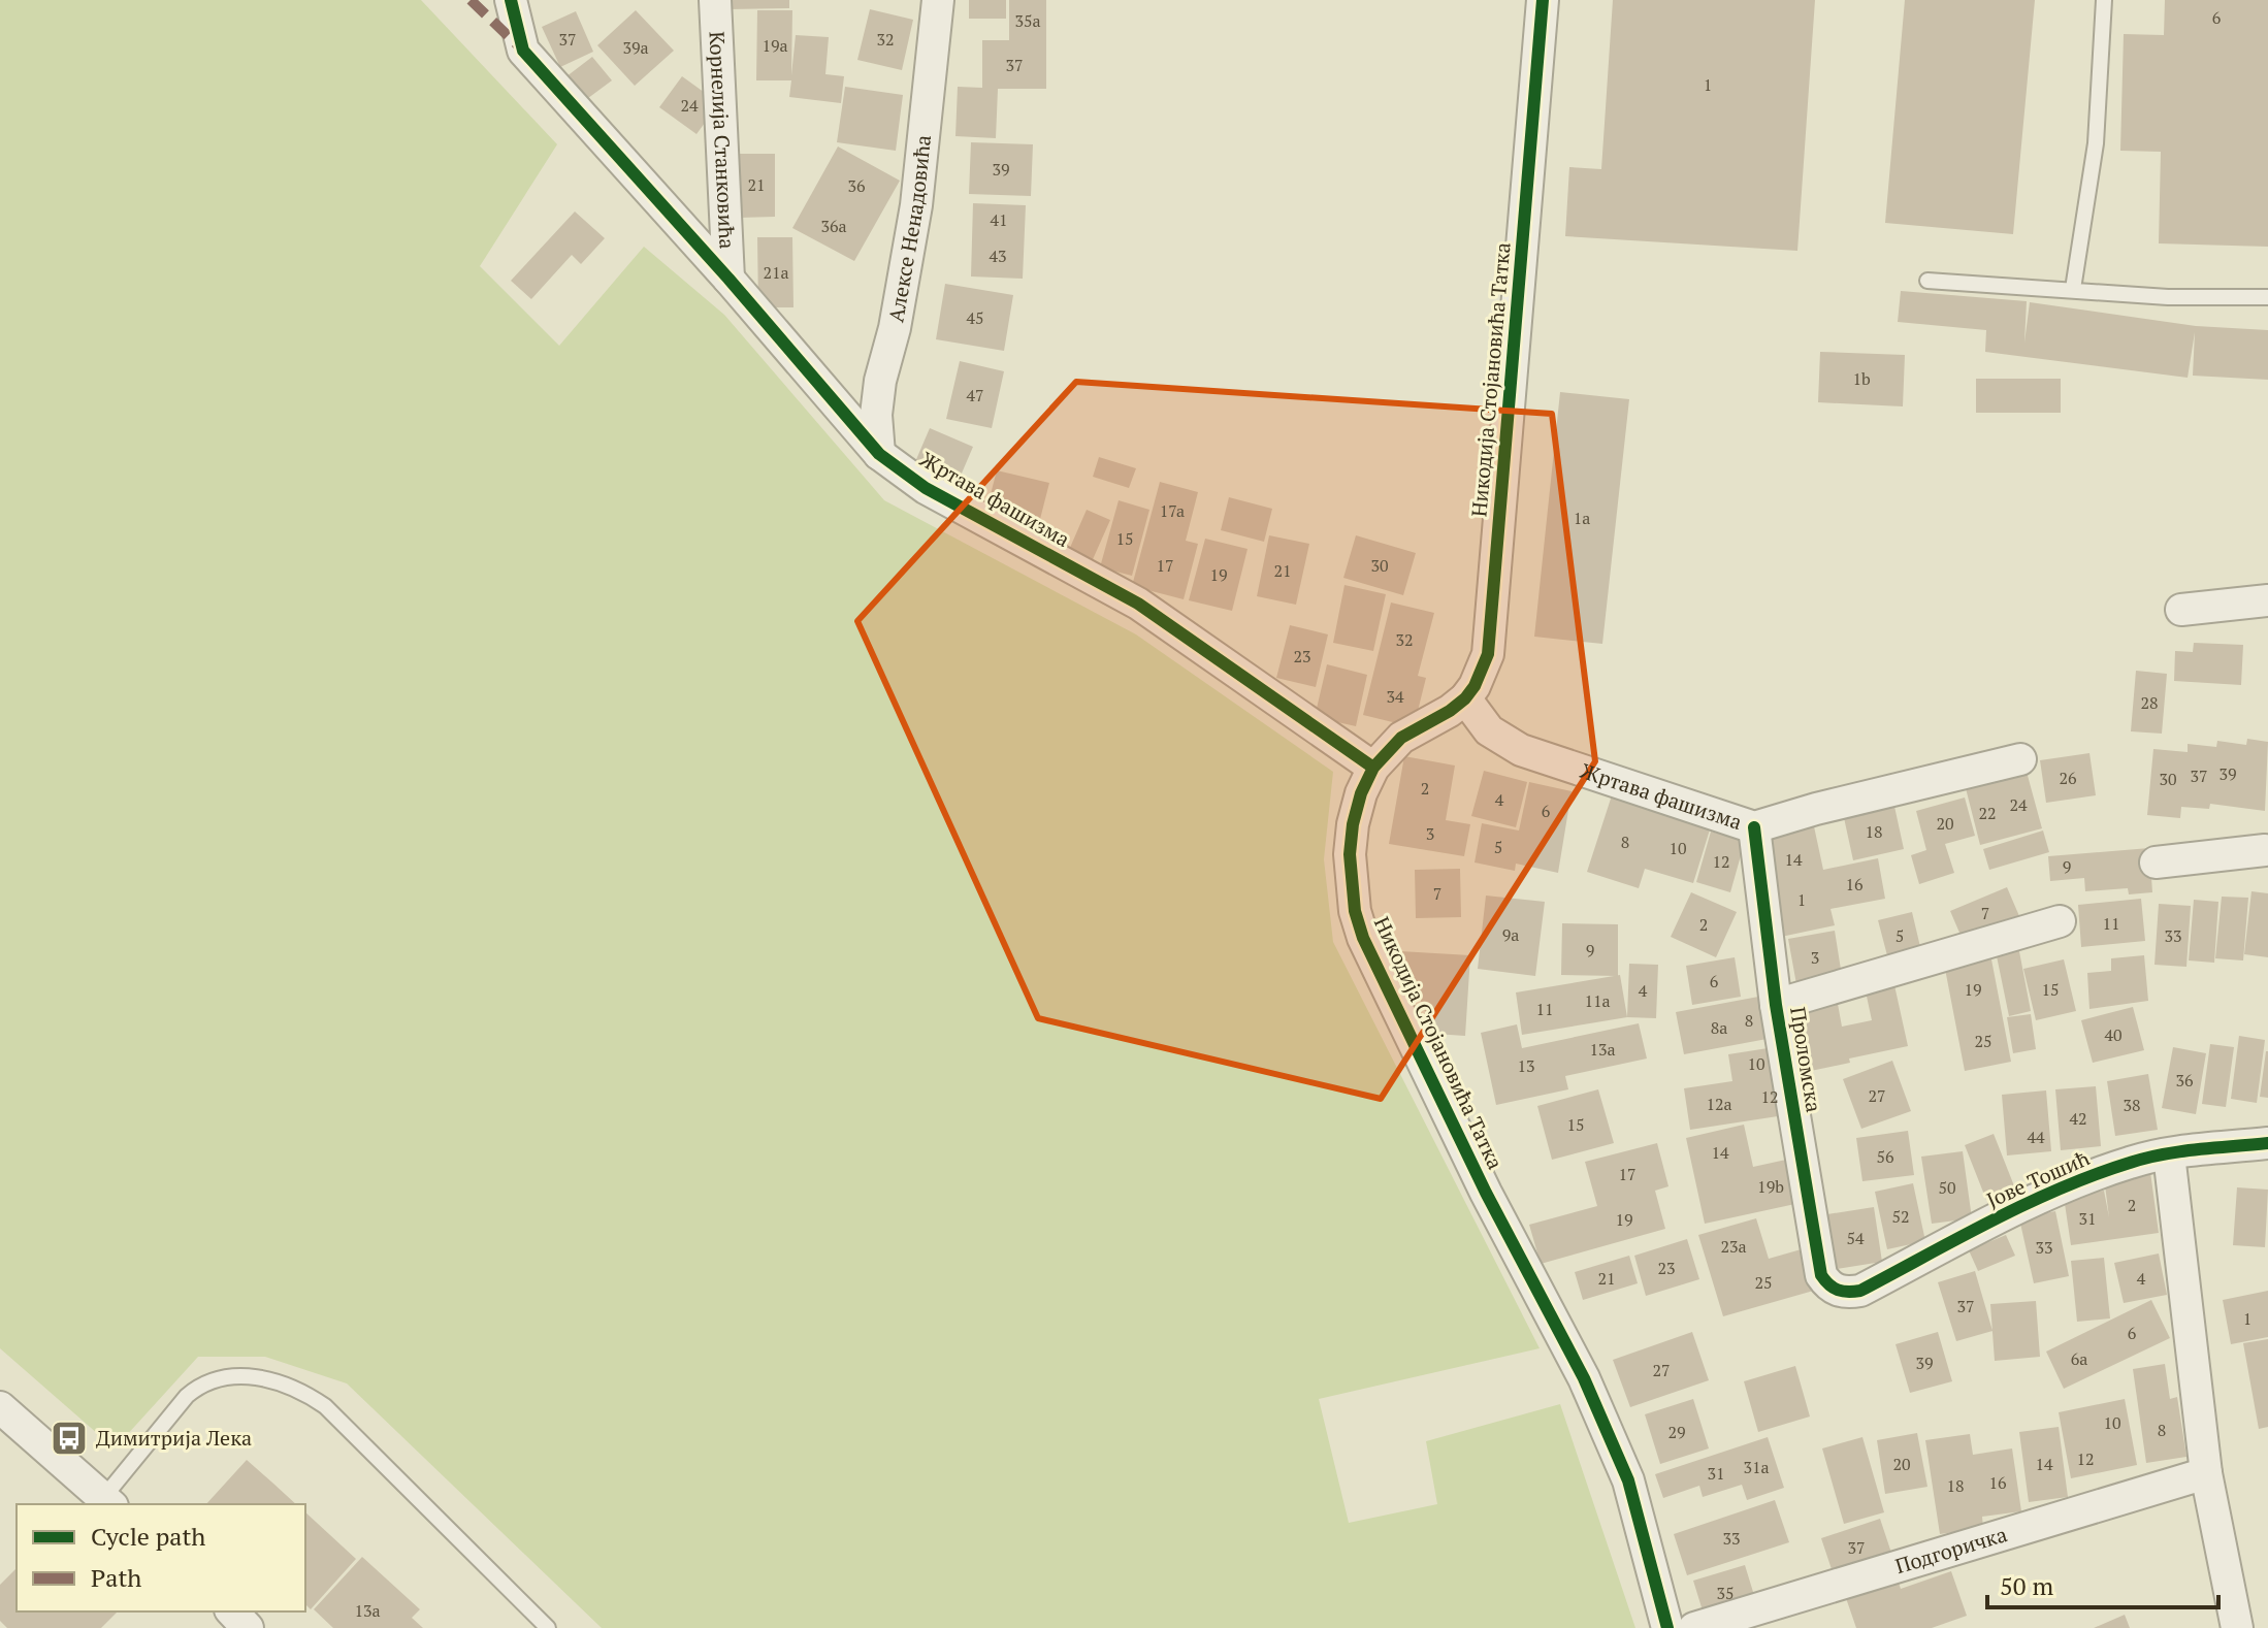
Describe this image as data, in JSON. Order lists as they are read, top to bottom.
{
  "streets": {
    "street": [
      "Корнелија Станковића",
      "Алексе Ненадовића",
      "Никодија Стојановића Татка",
      "Жртава фашизма",
      "Проломска",
      "Јове Тошић",
      "Подгоричка"
    ]
  },
  "crossings": [
    ["Корнелија Станковића", "Жртава фашизма"],
    ["Алексе Ненадовића", "Жртава фашизма"],
    ["Никодија Стојановића Татка", "Жртава фашизма"],
    ["Жртава фашизма", "Проломска"],
    ["Проломска", "Јове Тошић"]
  ],
  "places": {
    "bus stop": ["Димитрија Лека"]
  },
  "house_numbers": [
    "6",
    "35a",
    "37",
    "32",
    "19a",
    "39a",
    "37",
    "1",
    "24",
    "39",
    "21",
    "36",
    "41",
    "36a",
    "43",
    "21a",
    "45",
    "1b",
    "47",
    "17a",
    "1a",
    "15",
    "17",
    "30",
    "21",
    "19",
    "32",
    "23",
    "34",
    "28",
    "39",
    "37",
    "26",
    "30",
    "2",
    "4",
    "24",
    "6",
    "22",
    "20",
    "18",
    "3",
    "8",
    "5",
    "10",
    "14",
    "12",
    "9",
    "16",
    "7",
    "1",
    "7",
    "11",
    "2",
    "9a",
    "5",
    "33",
    "9",
    "3",
    "6",
    "19",
    "15",
    "4",
    "11a",
    "11",
    "8",
    "8a",
    "40",
    "25",
    "13a",
    "10",
    "13",
    "36",
    "27",
    "12",
    "12a",
    "38",
    "42",
    "15",
    "44",
    "14",
    "56",
    "17",
    "19b",
    "50",
    "2",
    "52",
    "31",
    "19",
    "54",
    "23a",
    "33",
    "23",
    "21",
    "4",
    "25",
    "37",
    "1",
    "6",
    "6a",
    "39",
    "27",
    "10",
    "8",
    "29",
    "12",
    "20",
    "14",
    "31a",
    "31",
    "16",
    "18",
    "33",
    "37",
    "35",
    "13a"
  ],
  "legend": ["Cycle path", "Path"],
  "scale_bar": "50 m"
}
